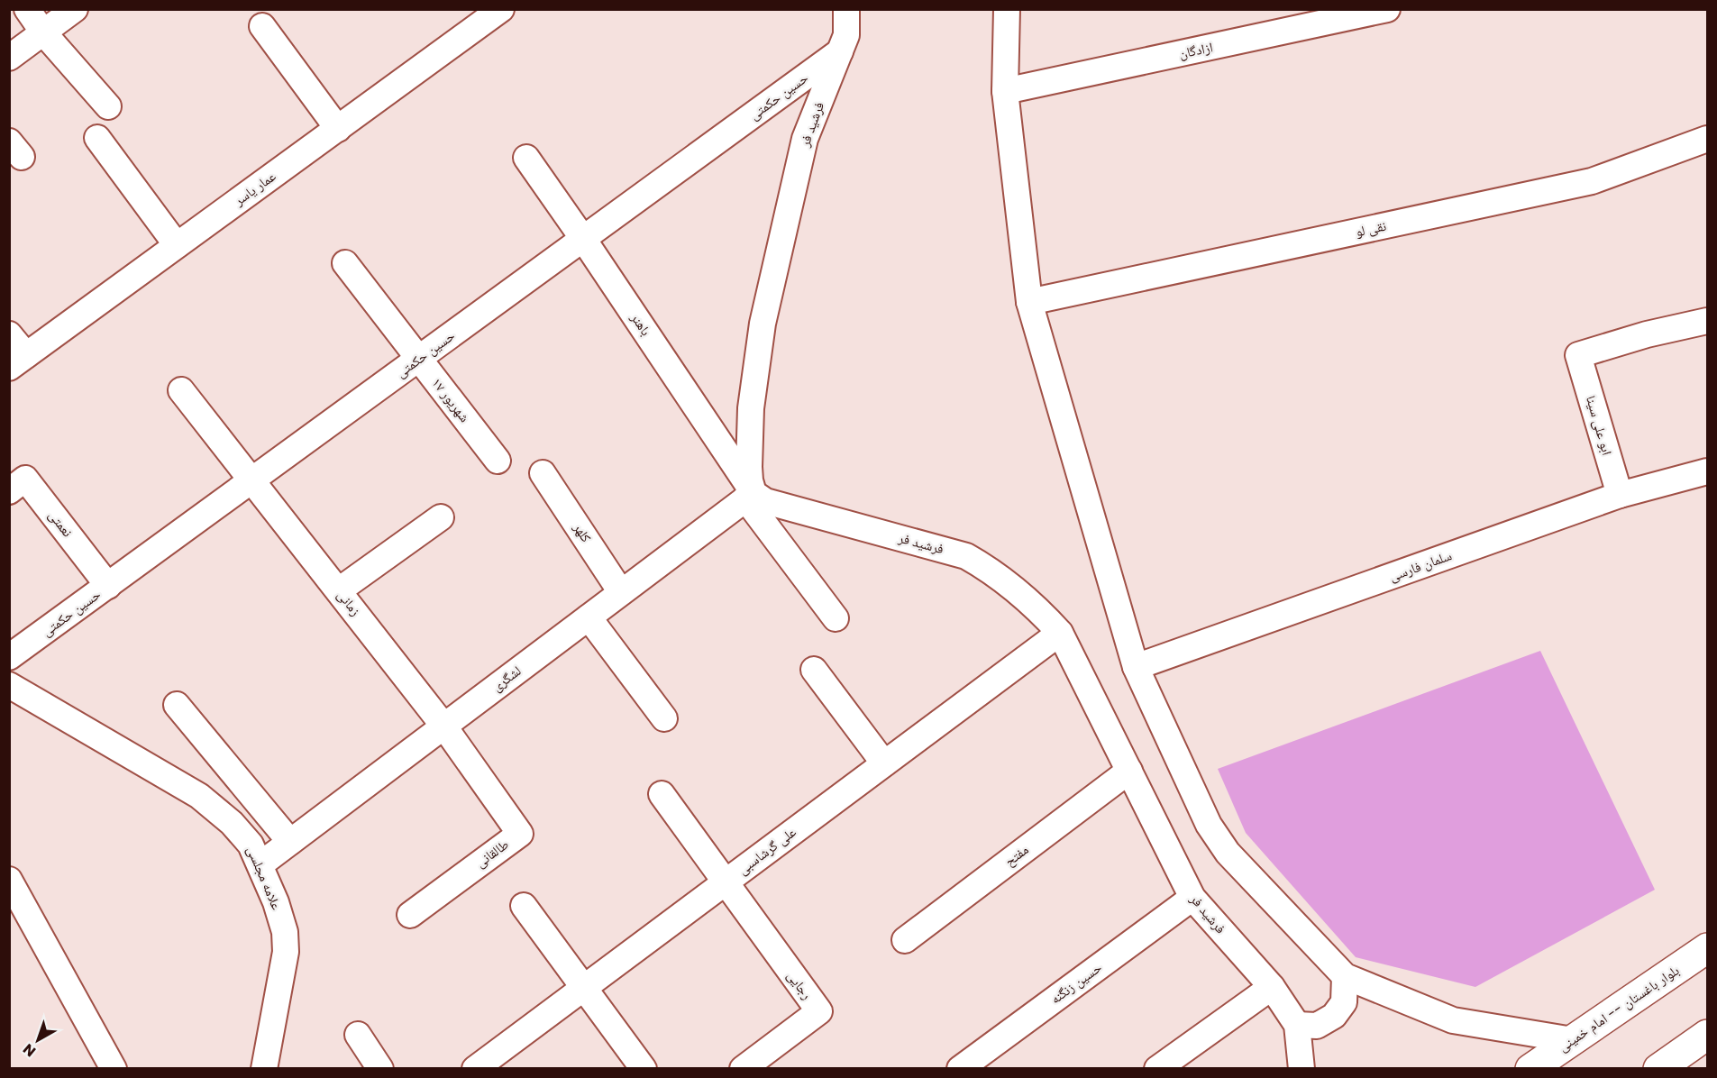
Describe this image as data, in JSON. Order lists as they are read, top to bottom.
{
  "streets": {
    "main road": ["بلوار باغستان -- امام خمینی"],
    "street": [
      "ازادگان",
      "حسین حکمتی",
      "فرشید فر",
      "عمار یاسر",
      "نقی لو",
      "باهنر",
      "۱۷ شهریور",
      "ابو علی سینا",
      "نعمتی",
      "کلهر",
      "سلمان فارسی",
      "زمانی",
      "لشگری",
      "علی گرشاسبی",
      "طالقانی",
      "مفتح",
      "علامه مجلسی",
      "حسین زنگنه",
      "رجایی"
    ]
  },
  "crossings": [
    ["حسین حکمتی", "فرشید فر"],
    ["حسین حکمتی", "باهنر"],
    ["حسین حکمتی", "۱۷ شهریور"],
    ["حسین حکمتی", "نعمتی"],
    ["حسین حکمتی", "زمانی"],
    ["فرشید فر", "باهنر"],
    ["فرشید فر", "لشگری"],
    ["فرشید فر", "علی گرشاسبی"],
    ["فرشید فر", "مفتح"],
    ["فرشید فر", "حسین زنگنه"],
    ["باهنر", "لشگری"],
    ["ابو علی سینا", "سلمان فارسی"],
    ["کلهر", "لشگری"],
    ["زمانی", "لشگری"],
    ["زمانی", "طالقانی"],
    ["لشگری", "طالقانی"],
    ["لشگری", "علامه مجلسی"],
    ["علی گرشاسبی", "رجایی"]
  ],
  "north": "bottom left"
}
